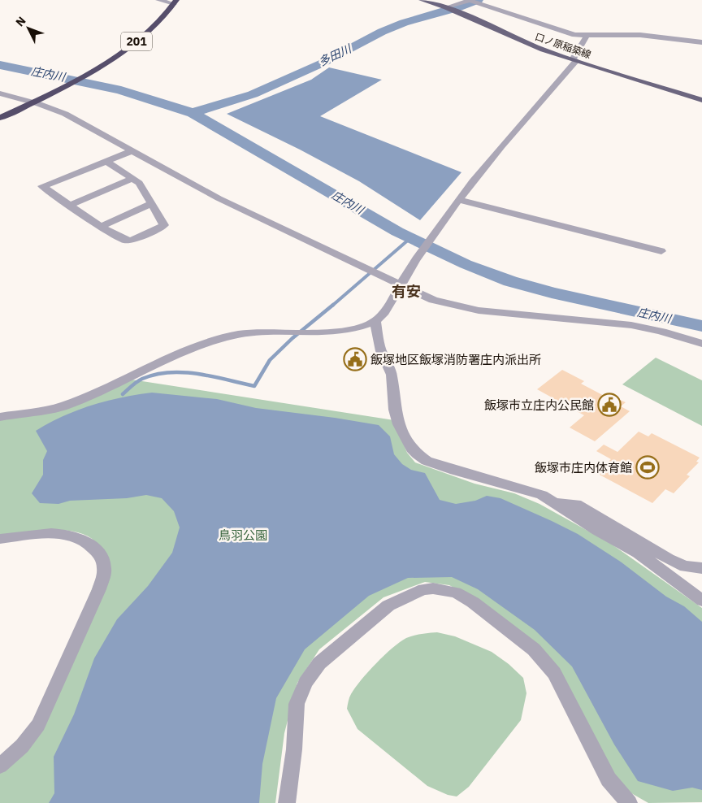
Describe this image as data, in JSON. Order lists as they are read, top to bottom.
{
  "streets": {
    "highway": ["201"],
    "main road": ["口ノ原稲築線"]
  },
  "districts": ["有安"],
  "water": ["多田川", "庄内川"],
  "parks": ["鳥羽公園"],
  "places": {
    "public building": ["飯塚地区飯塚消防署庄内派出所", "飯塚市立庄内公民館"],
    "sports": ["飯塚市庄内体育館"]
  },
  "north": "top left"
}
